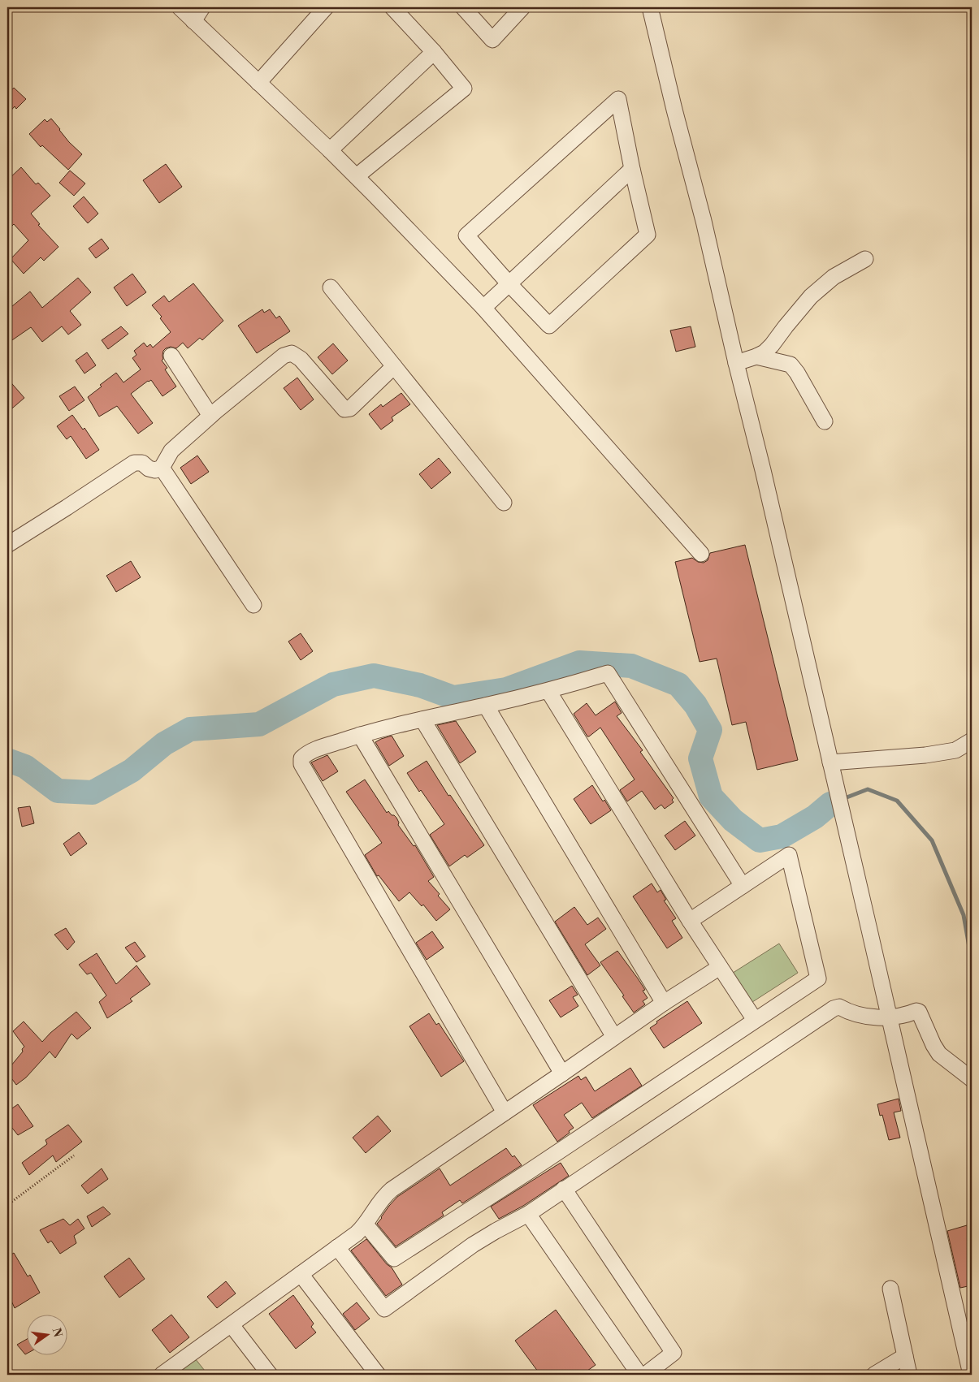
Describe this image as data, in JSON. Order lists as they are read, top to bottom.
{
  "north": "right"
}
